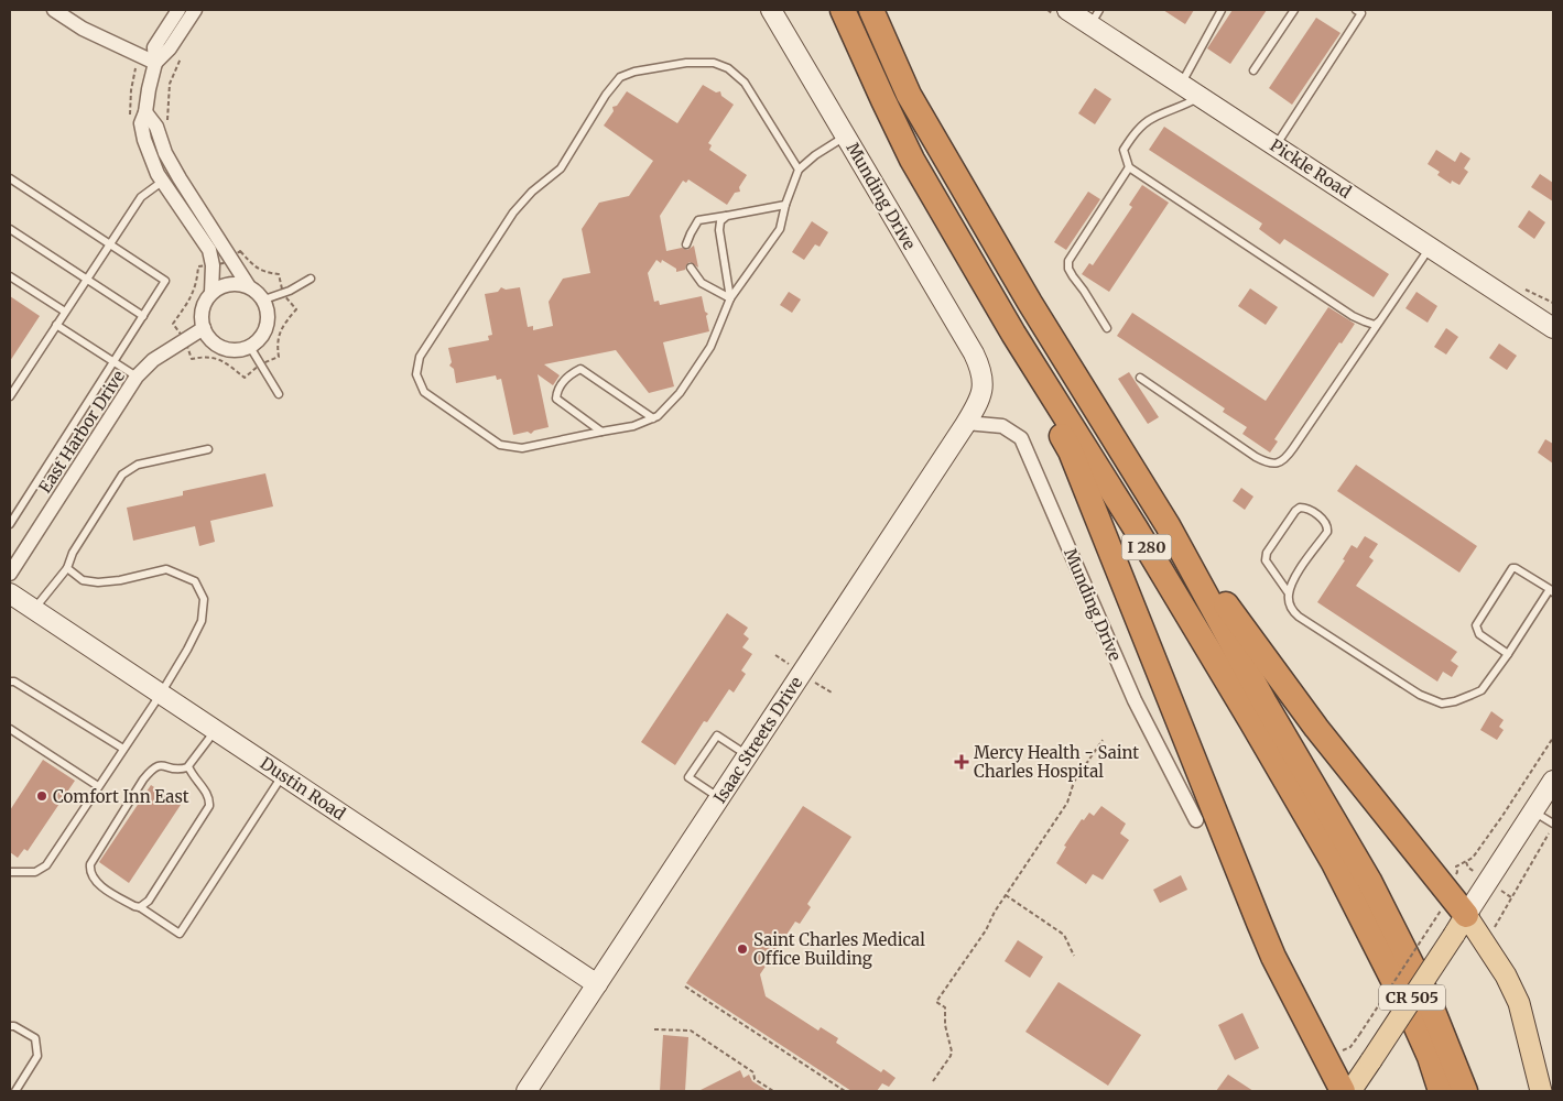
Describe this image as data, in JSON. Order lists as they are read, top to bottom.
{
  "streets": {
    "highway": ["I 280"],
    "main road": ["CR 505"],
    "street": [
      "Pickle Road",
      "Munding Drive",
      "East Harbor Drive",
      "Isaac Streets Drive",
      "Dustin Road"
    ]
  },
  "crossings": [
    ["Munding Drive", "Isaac Streets Drive"],
    ["Isaac Streets Drive", "Dustin Road"]
  ],
  "places": {
    "health": ["Mercy Health - Saint Charles Hospital"],
    "other": ["Comfort Inn East", "Saint Charles Medical Office Building"]
  }
}
